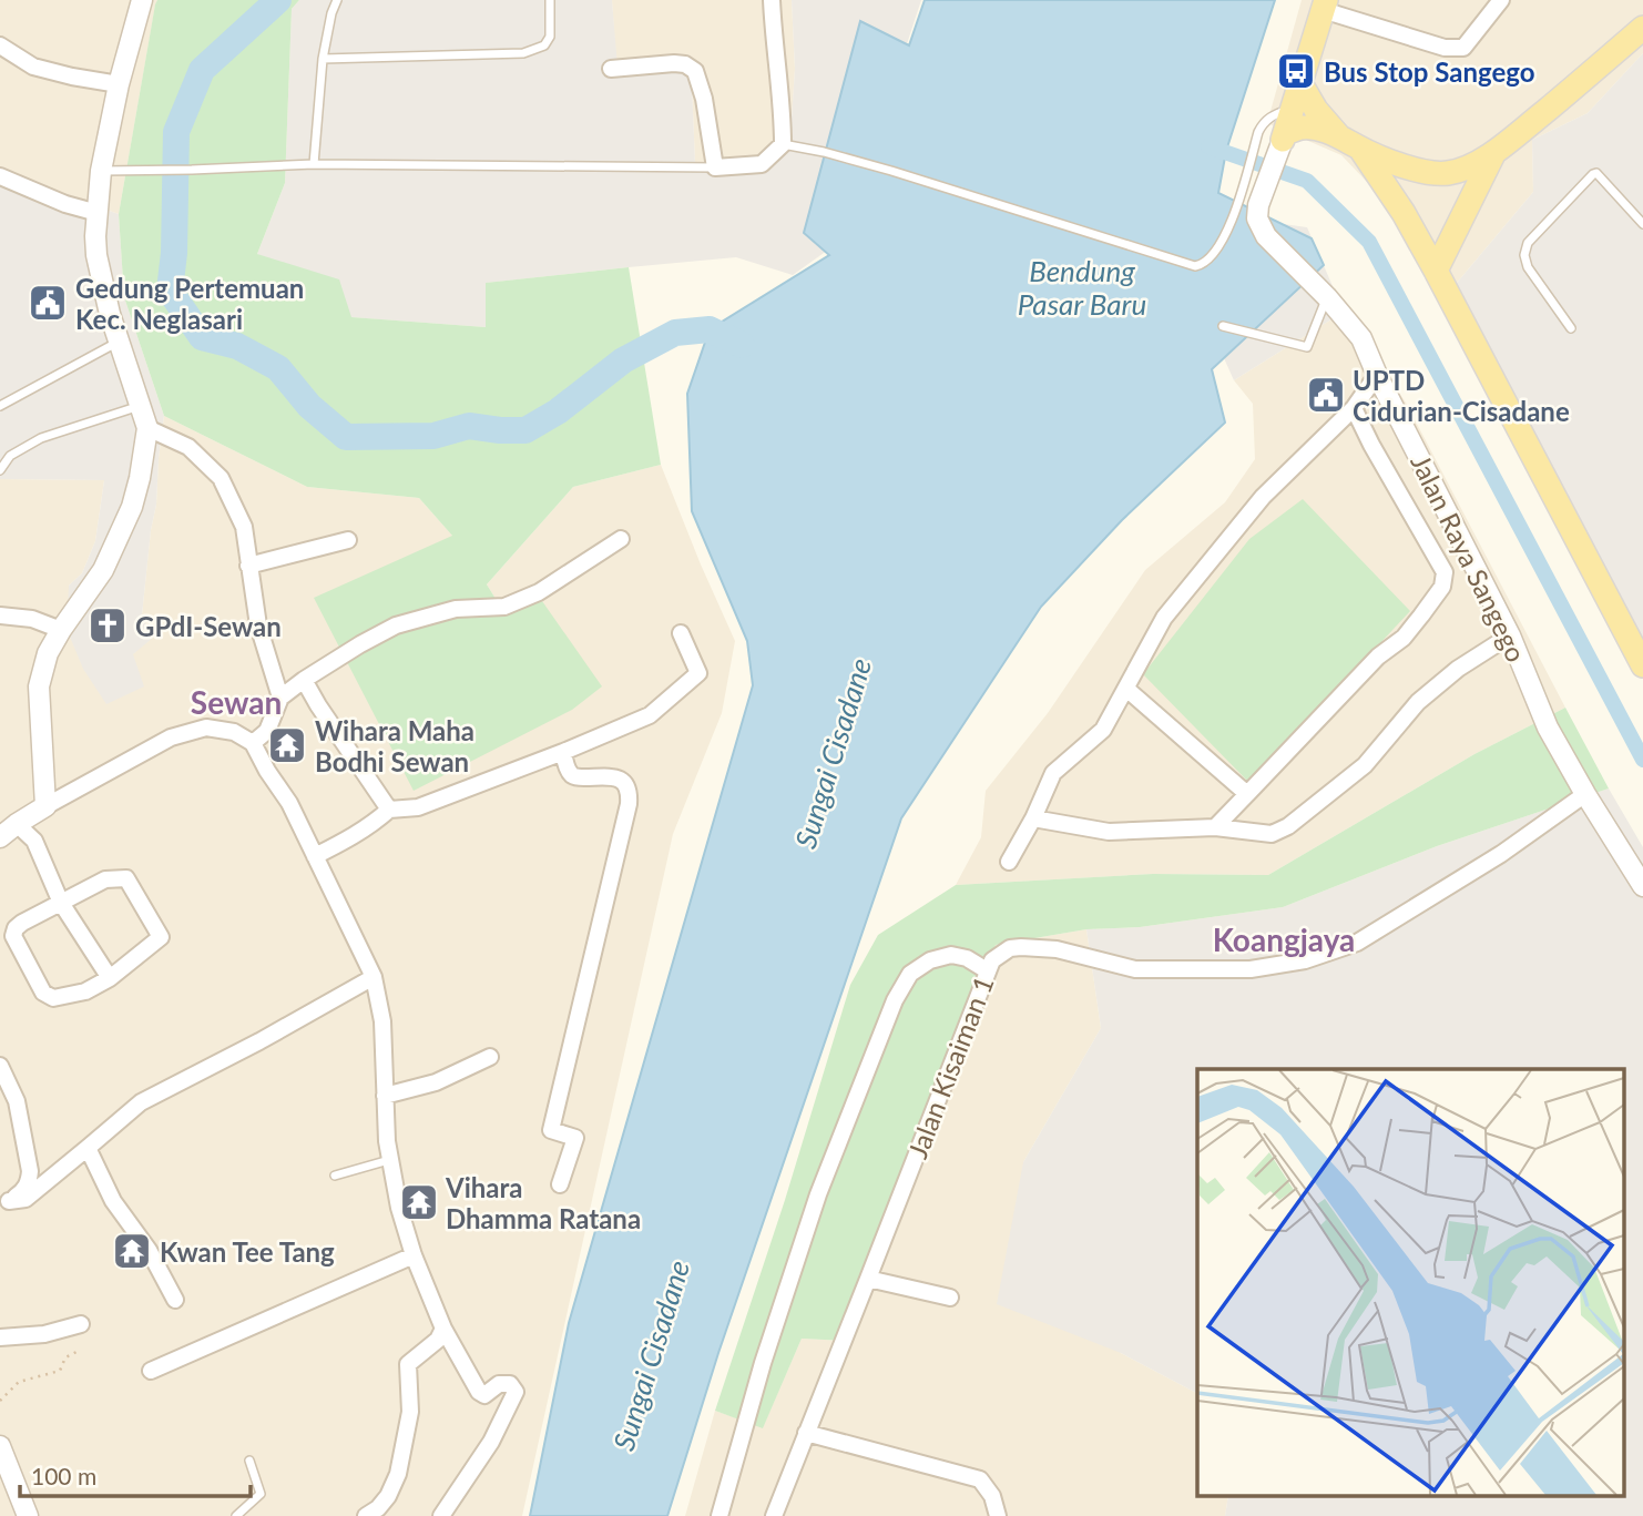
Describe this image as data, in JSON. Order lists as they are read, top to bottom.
{
  "streets": {
    "street": ["Jalan Raya Sangego", "Jalan Kisaiman 1"]
  },
  "crossings": [
    ["Jalan Raya Sangego", "Jalan Kisaiman 1"]
  ],
  "districts": ["Sewan", "Koangjaya"],
  "water": ["Bendung Pasar Baru", "Sungai Cisadane"],
  "places": {
    "bus stop": ["Bus Stop Sangego"],
    "public building": ["Gedung Pertemuan Kec. Neglasari", "UPTD Cidurian-Cisadane"],
    "church": ["GPdI-Sewan"],
    "temple": ["Wihara Maha Bodhi Sewan", "Vihara Dhamma Ratana", "Kwan Tee Tang"]
  },
  "scale_bar": "100 m"
}
